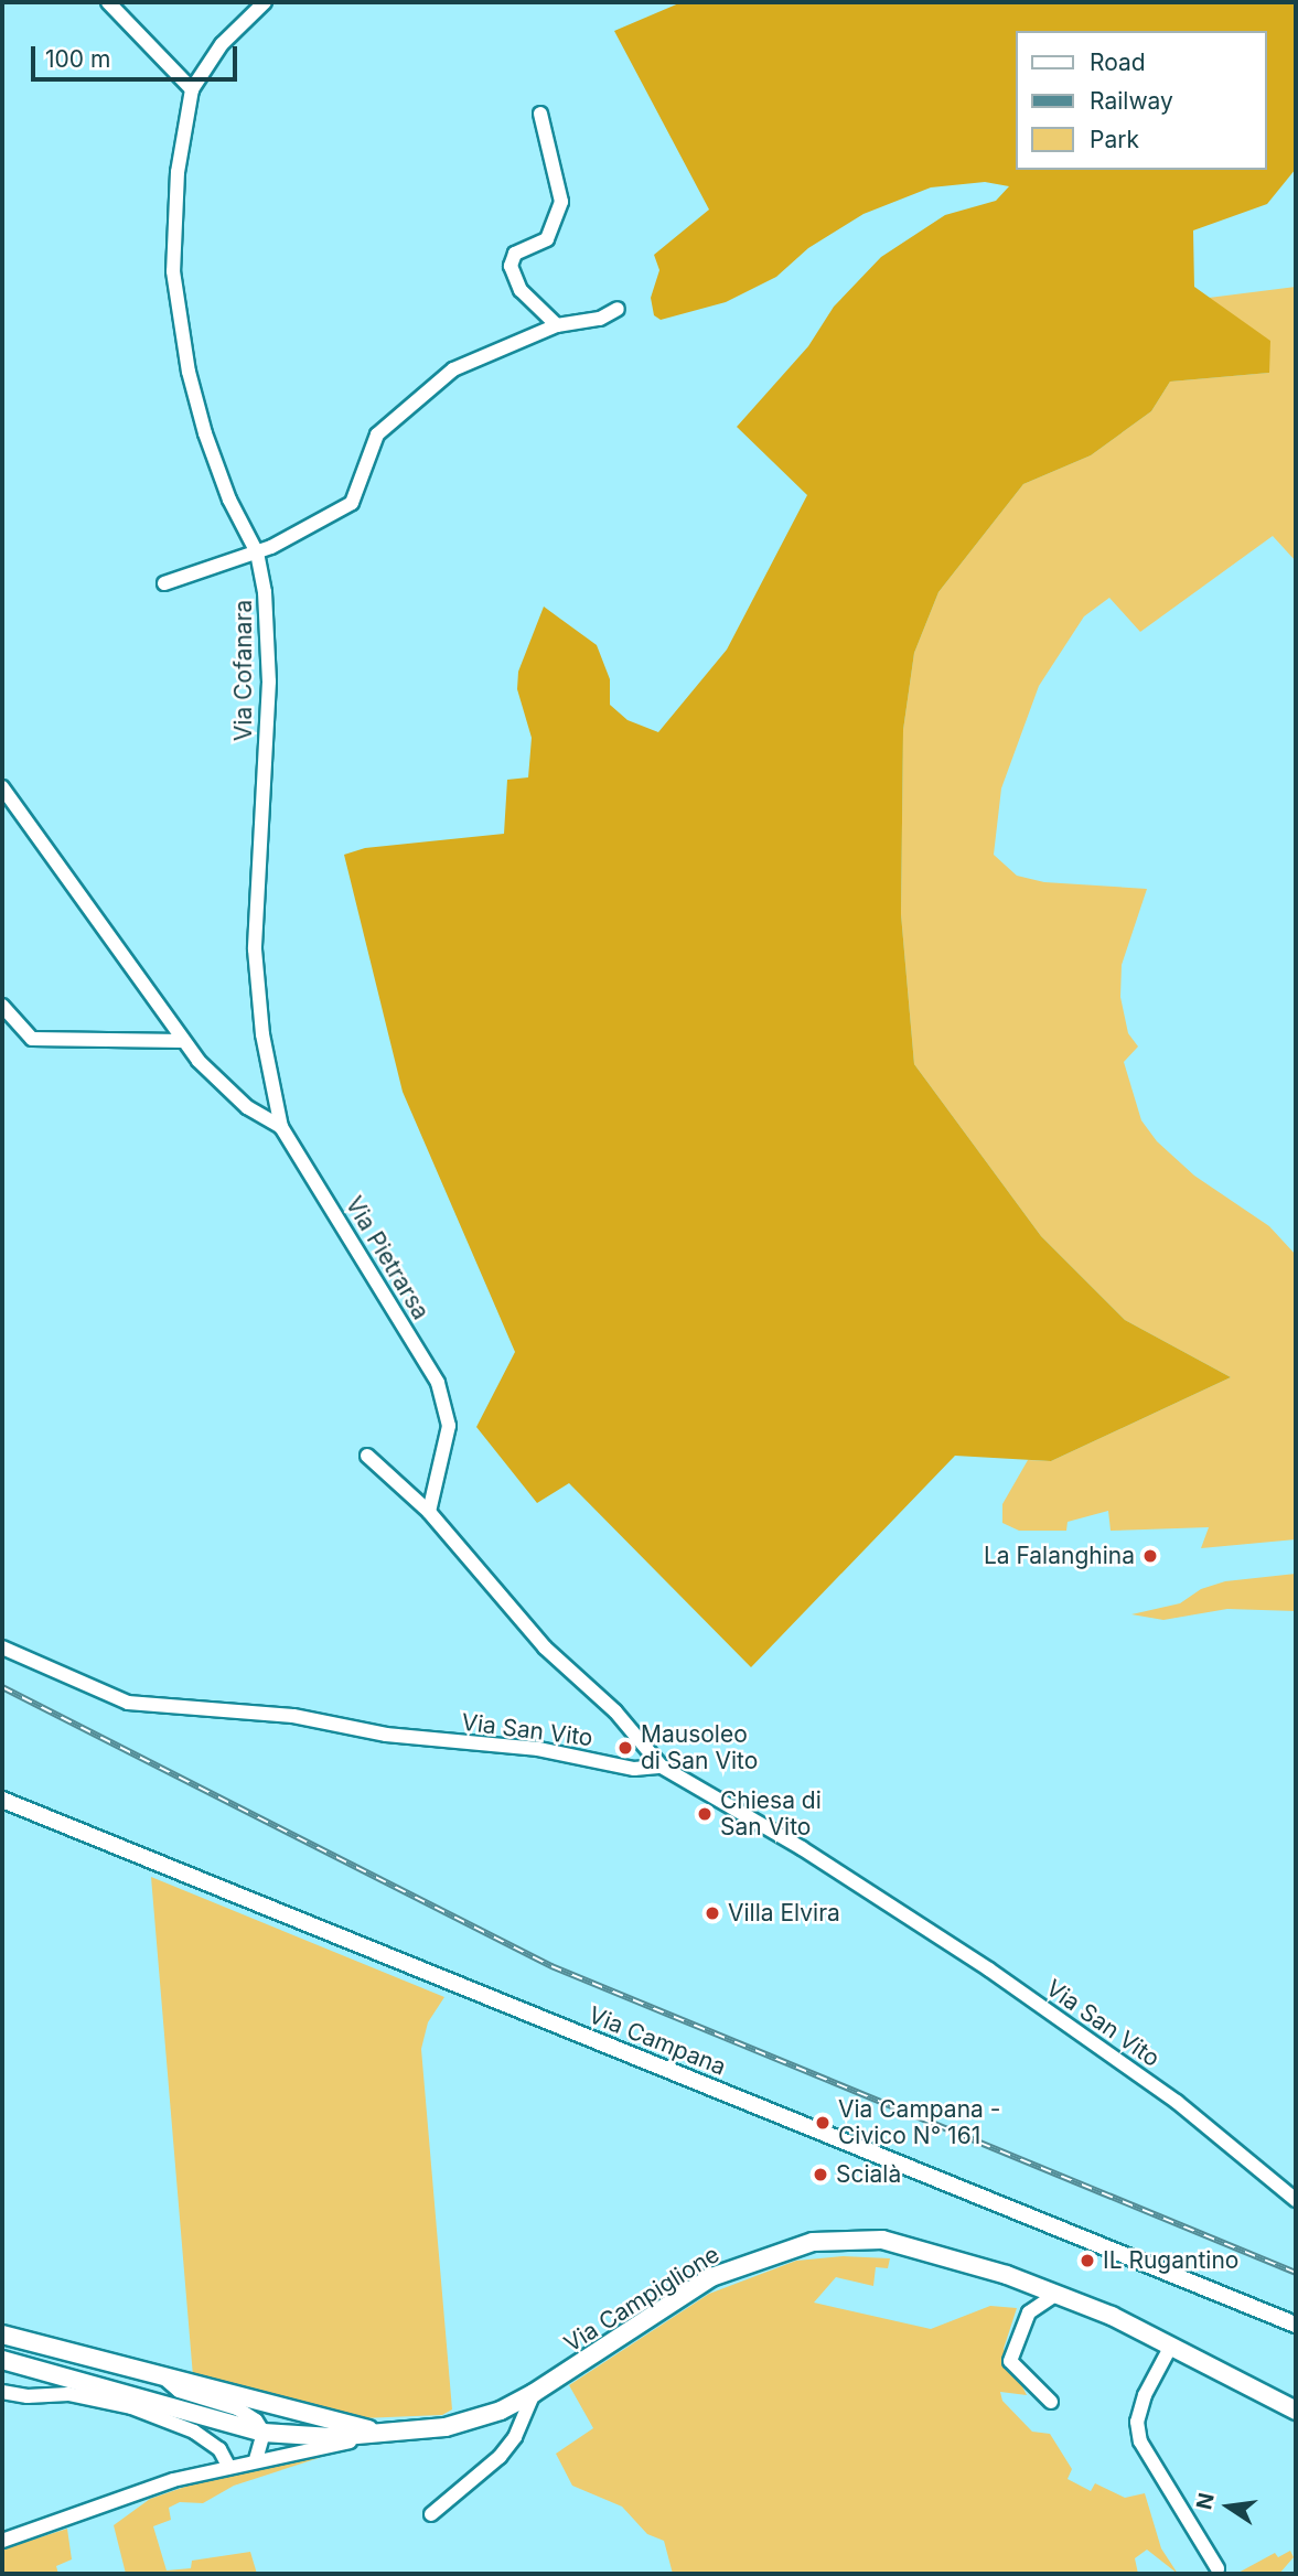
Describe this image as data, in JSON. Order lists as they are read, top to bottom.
{
  "streets": {
    "main road": ["Via Campiglione"],
    "street": [
      "Via Cofanara",
      "Via Pietrarsa",
      "Via San Vito",
      "Via Campana"
    ]
  },
  "crossings": [
    ["Via Cofanara", "Via Pietrarsa"]
  ],
  "places": [
    "La Falanghina",
    "Mausoleo di San Vito",
    "Chiesa di San Vito",
    "Villa Elvira",
    "Via Campana - Civico N° 161",
    "Scialà",
    "IL Rugantino"
  ],
  "legend": ["Road", "Railway", "Park"],
  "scale_bar": "100 m",
  "north": "left"
}
